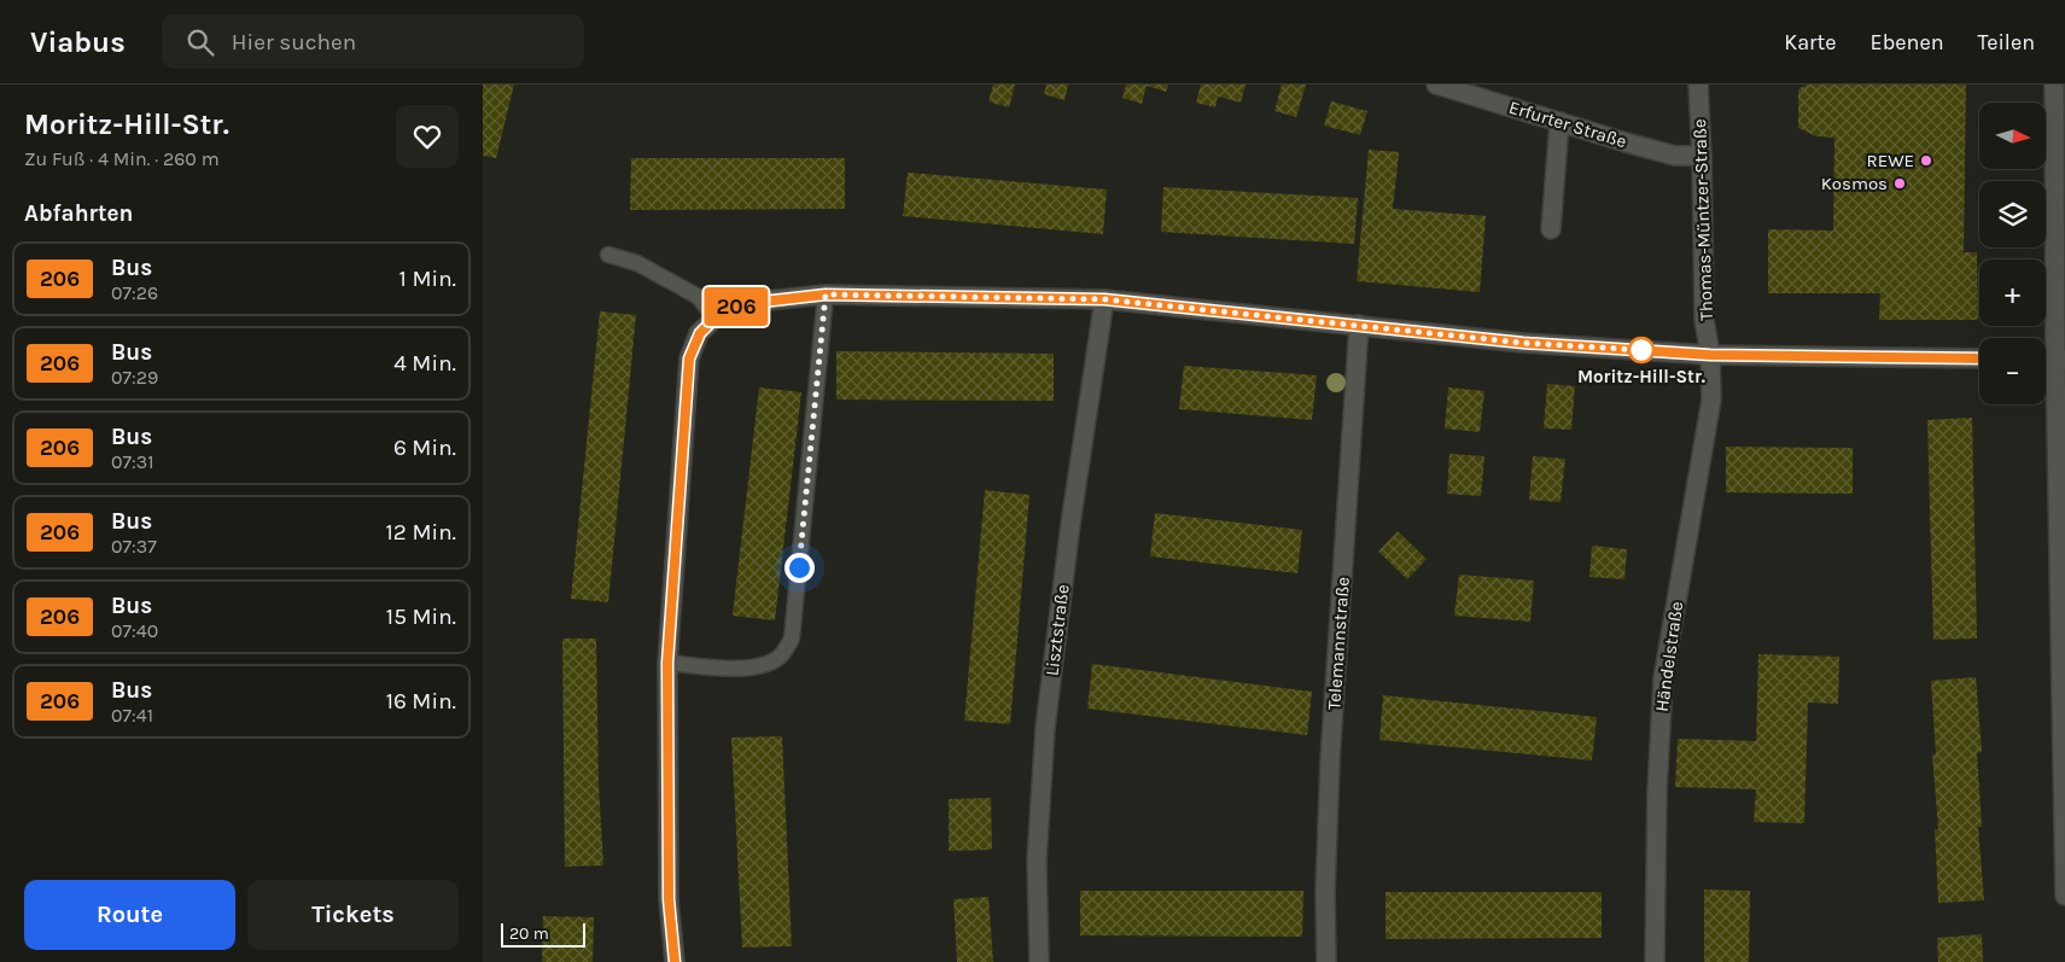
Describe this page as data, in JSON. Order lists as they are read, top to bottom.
{
  "streets": {
    "street": [
      "Erfurter Straße",
      "Thomas-Müntzer-Straße",
      "Lisztstraße",
      "Telemannstraße",
      "Händelstraße"
    ]
  },
  "crossings": [
    ["Erfurter Straße", "Thomas-Müntzer-Straße"],
    ["Thomas-Müntzer-Straße", "Händelstraße"]
  ],
  "places": ["REWE", "Kosmos", "Moritz-Hill-Str."],
  "lines": ["bus line 206"],
  "scale_bar": "20 m",
  "north": "right",
  "page": {
    "header": "Viabus",
    "search": "Hier suchen",
    "nav": ["Karte", "Ebenen", "Teilen"],
    "heading": [
      ["Moritz-Hill-Str.", "Zu Fuß · 4 Min. · 260 m"],
      "Abfahrten"
    ],
    "on_map": "206",
    "map_buttons": ["+", "−"],
    "list": [
      {
        "mark": "206",
        "name": "Bus",
        "note": "07:26",
        "value": "1 Min."
      },
      {
        "mark": "206",
        "name": "Bus",
        "note": "07:29",
        "value": "4 Min."
      },
      {
        "mark": "206",
        "name": "Bus",
        "note": "07:31",
        "value": "6 Min."
      },
      {
        "mark": "206",
        "name": "Bus",
        "note": "07:37",
        "value": "12 Min."
      },
      {
        "mark": "206",
        "name": "Bus",
        "note": "07:40",
        "value": "15 Min."
      },
      {
        "mark": "206",
        "name": "Bus",
        "note": "07:41",
        "value": "16 Min."
      }
    ],
    "buttons": ["Route", "Tickets"],
    "scale": "20 m"
  }
}
